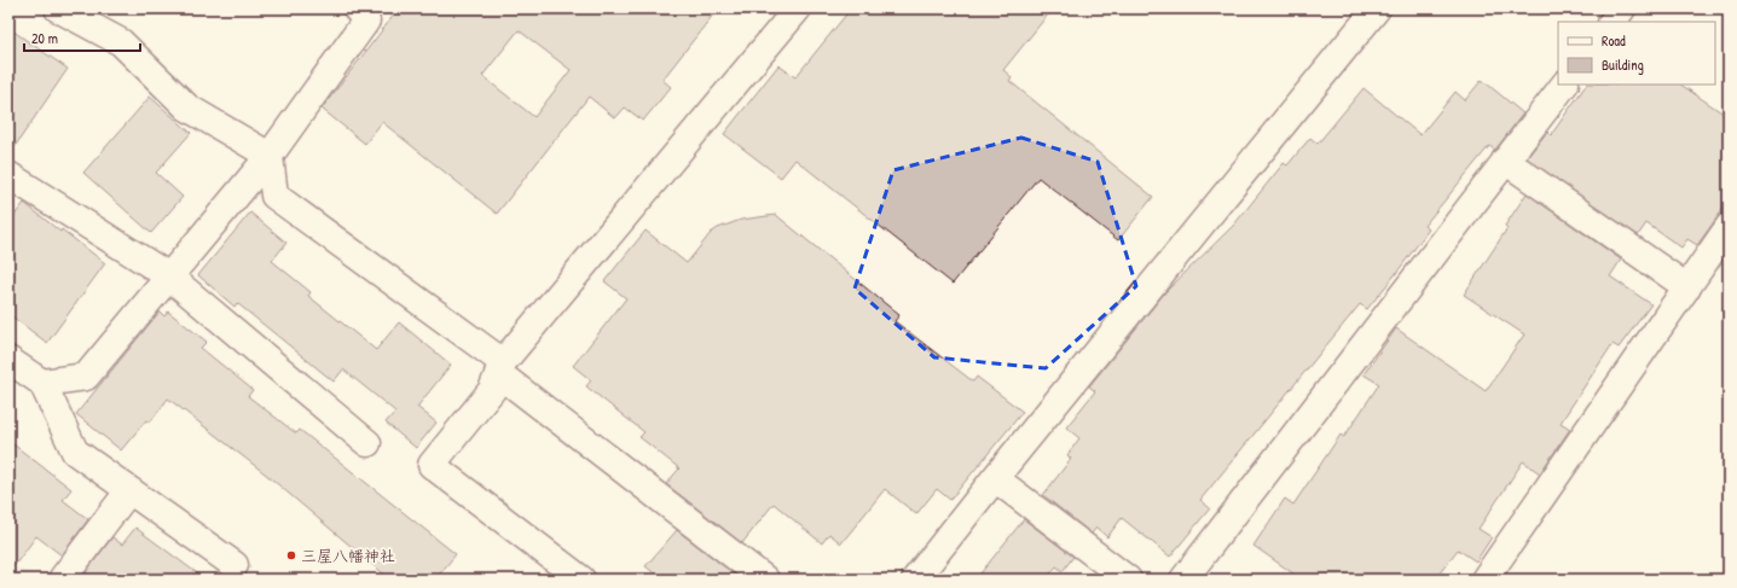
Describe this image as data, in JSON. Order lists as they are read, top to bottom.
{
  "places": ["三屋八幡神社"],
  "legend": ["Road", "Building"],
  "scale_bar": "20 m"
}
